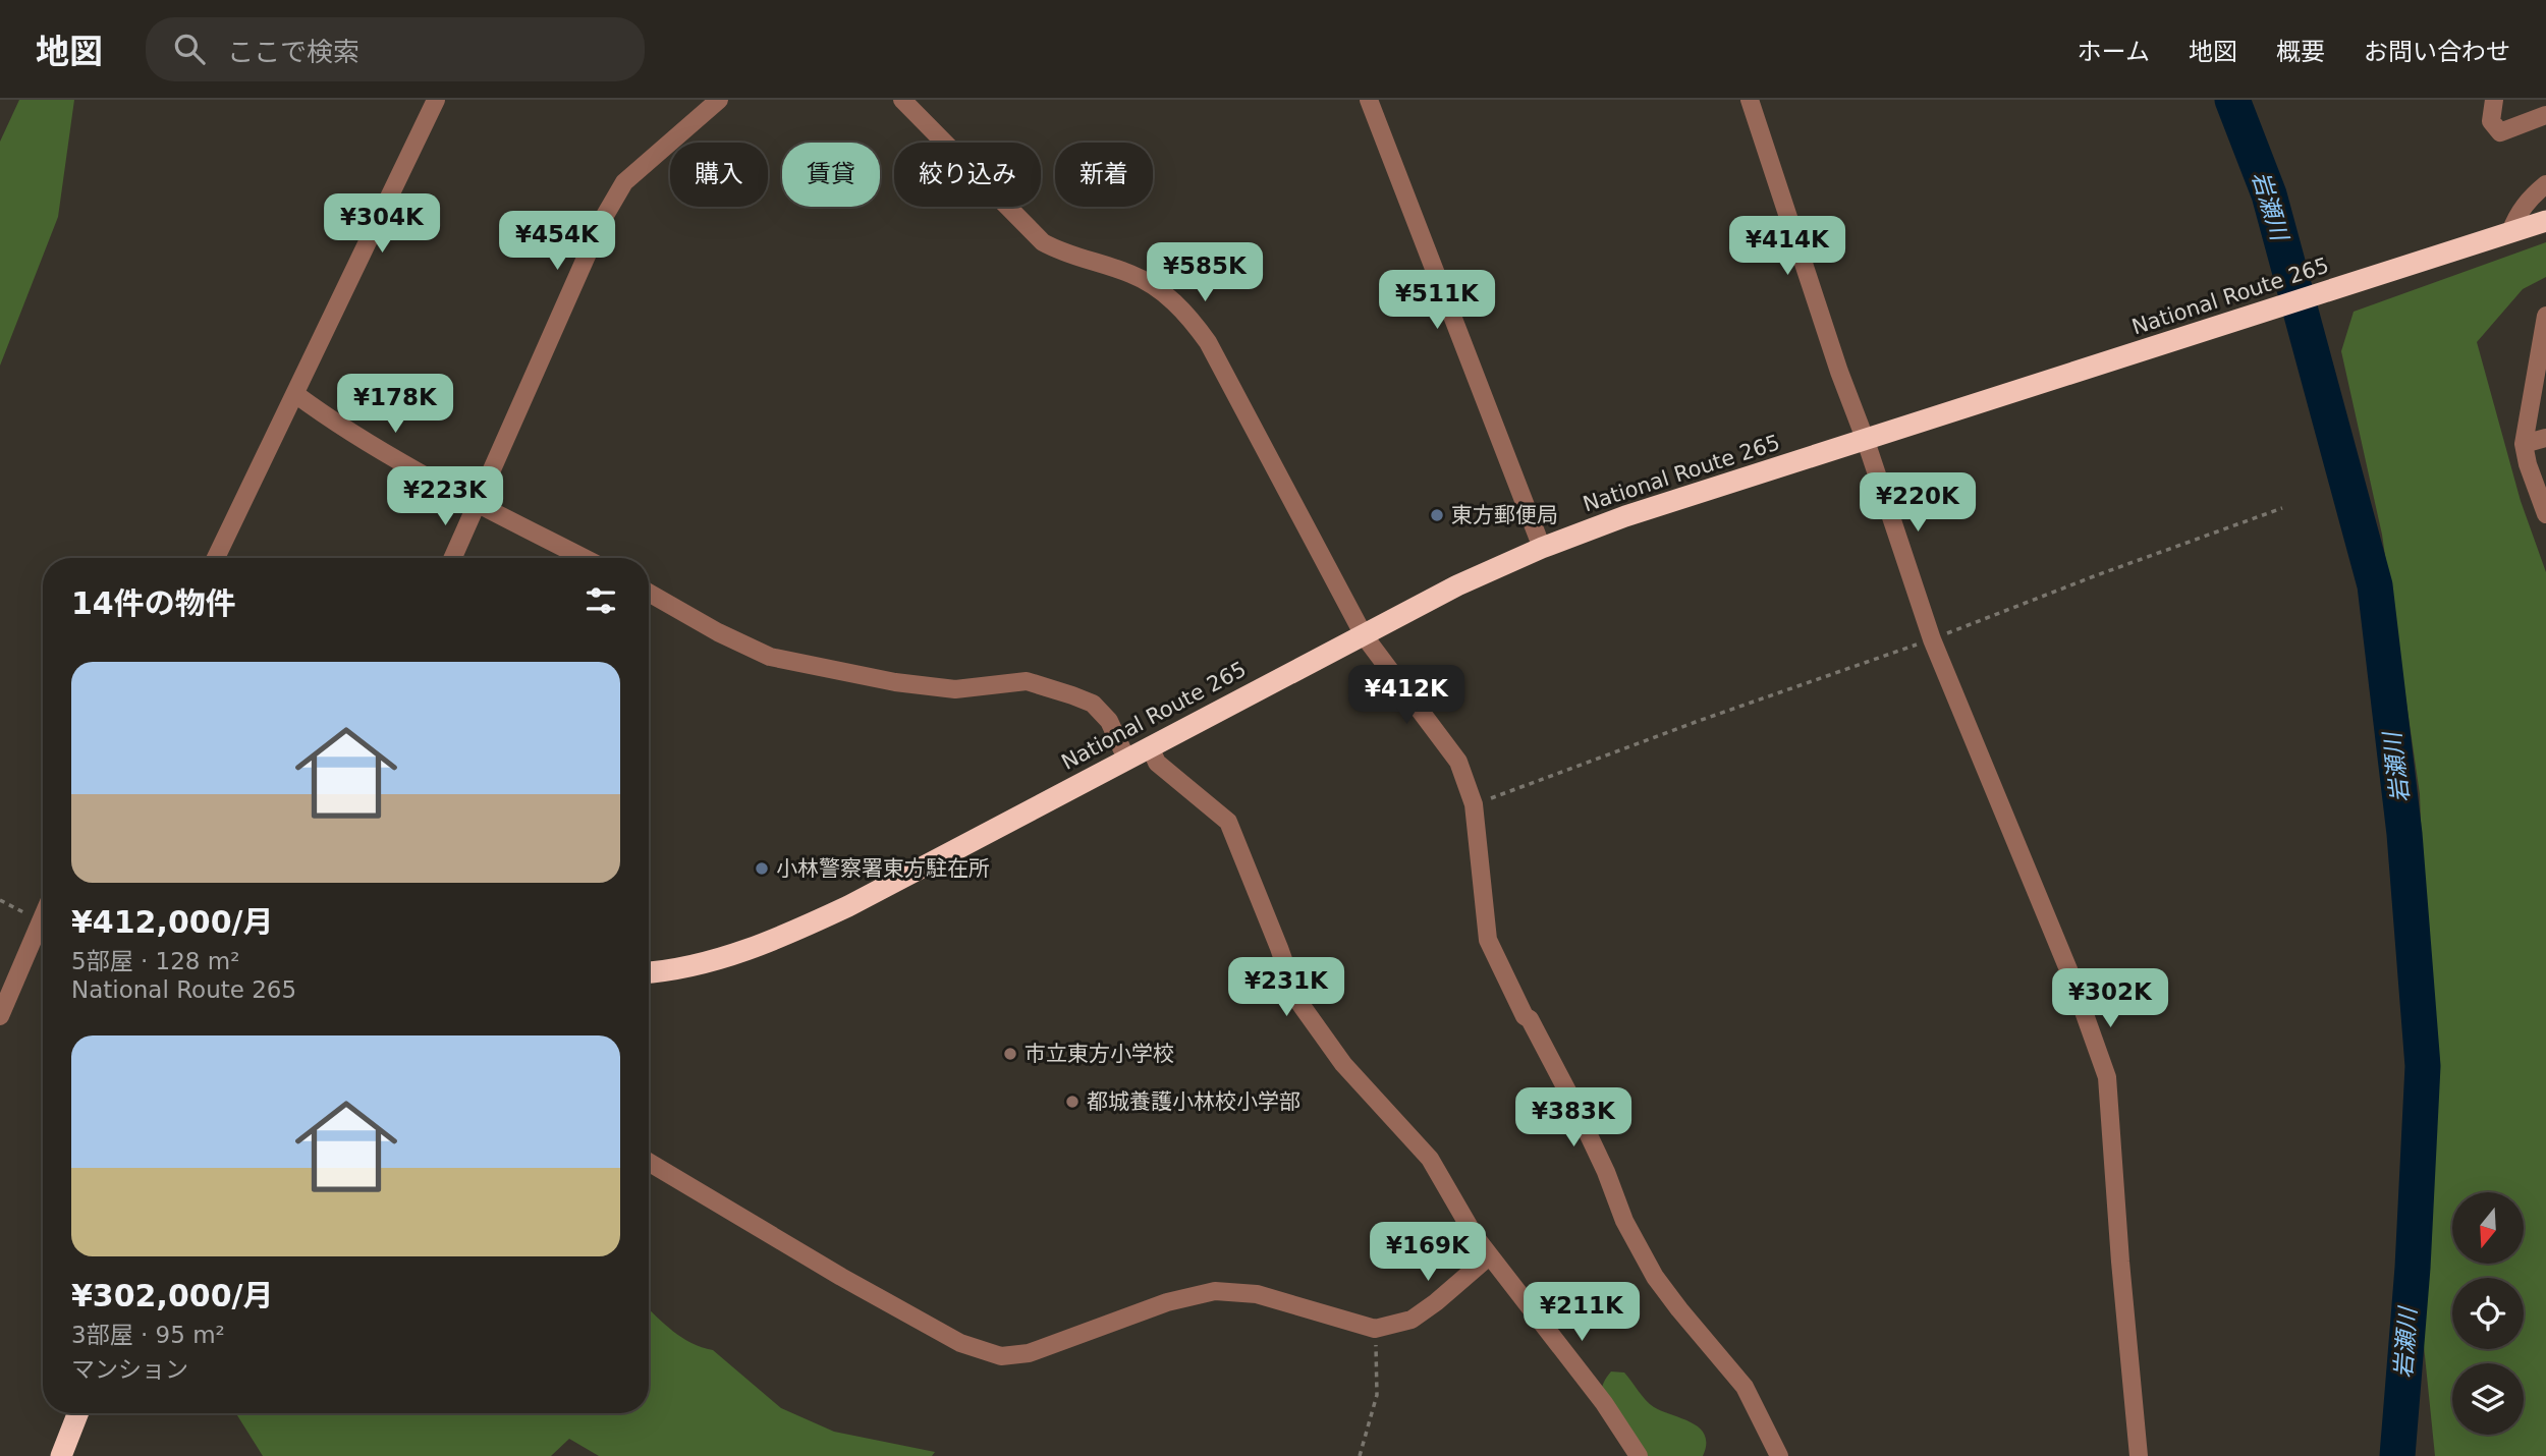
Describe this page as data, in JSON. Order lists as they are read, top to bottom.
{
  "streets": {
    "highway": ["National Route 265"]
  },
  "water": ["岩瀬川"],
  "places": [
    "東方郵便局",
    "小林警察署東方駐在所",
    "市立東方小学校",
    "都城養護小林校小学部"
  ],
  "north": "bottom",
  "page": {
    "header": "地図",
    "search": "ここで検索",
    "nav": [
      "ホーム",
      "地図",
      "概要",
      "お問い合わせ"
    ],
    "chip": [
      "購入",
      "賃貸",
      "絞り込み",
      "新着"
    ],
    "price": [
      "¥304K",
      "¥454K",
      "¥414K",
      "¥585K",
      "¥511K",
      "¥178K",
      "¥223K",
      "¥220K",
      "¥412K",
      "¥231K",
      "¥302K",
      "¥383K",
      "¥169K",
      "¥211K"
    ],
    "heading": "14件の物件",
    "list": [
      {
        "name": "¥412,000/月",
        "note": "5部屋 · 128 m² · National Route 265"
      },
      {
        "name": "¥302,000/月",
        "note": "3部屋 · 95 m² · マンション"
      }
    ]
  }
}
